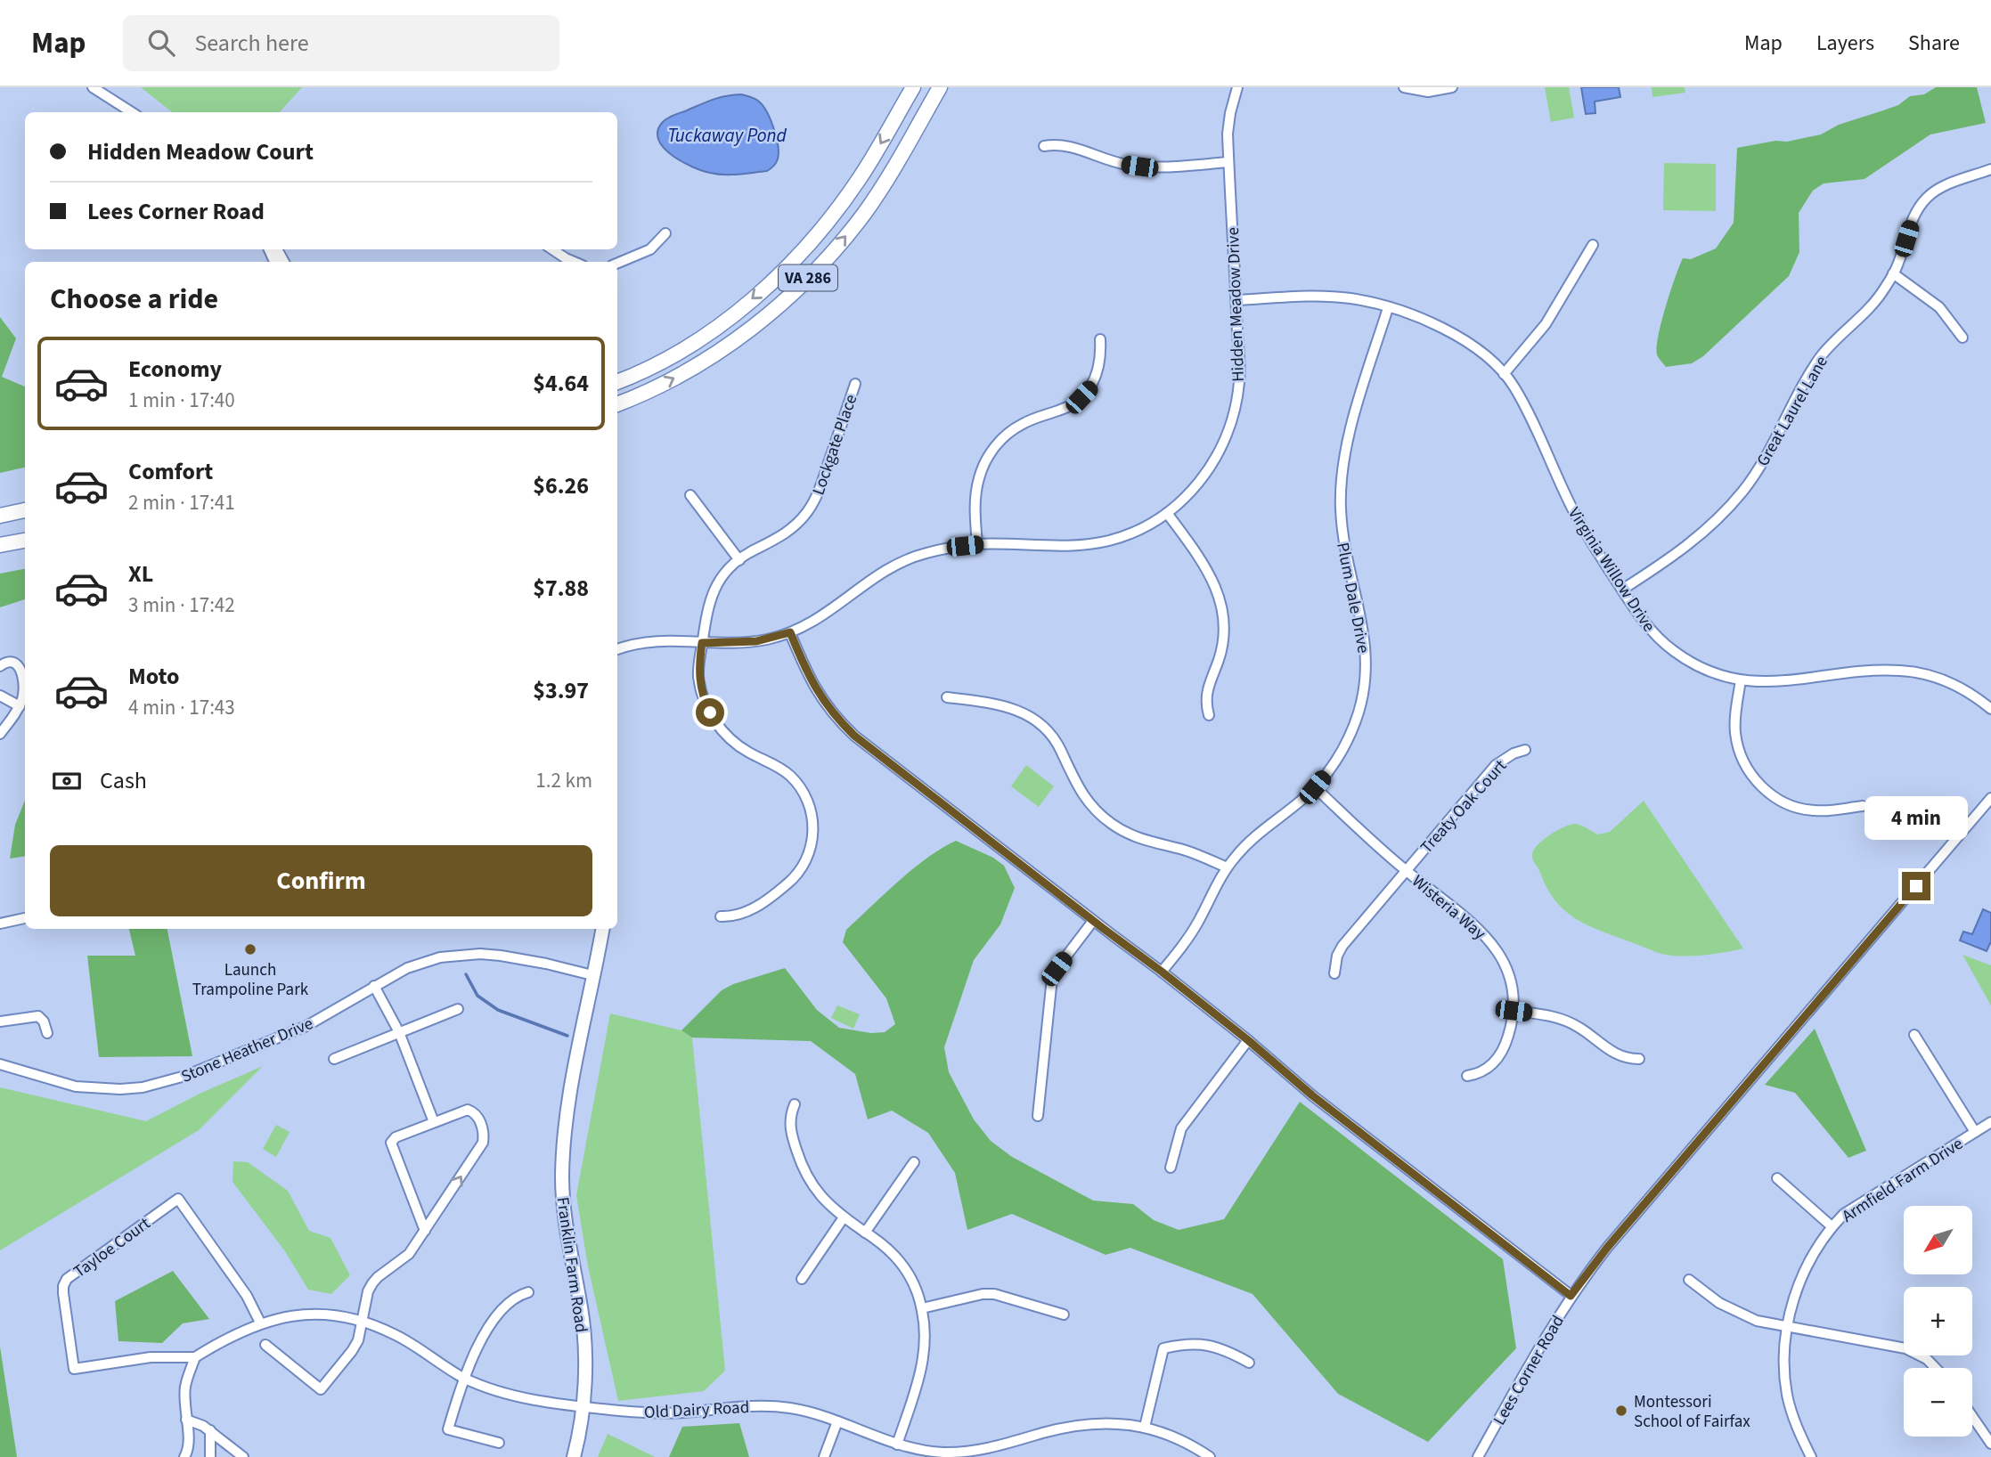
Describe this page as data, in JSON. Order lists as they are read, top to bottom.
{
  "streets": {
    "highway": ["VA 286"],
    "main road": ["Franklin Farm Road"],
    "street": [
      "Hidden Meadow Drive",
      "Great Laurel Lane",
      "Lockgate Place",
      "Virginia Willow Drive",
      "Plum Dale Drive",
      "Treaty Oak Court",
      "Wisteria Way",
      "Stone Heather Drive",
      "Armfield Farm Drive",
      "Tayloe Court",
      "Lees Corner Road",
      "Old Dairy Road"
    ]
  },
  "crossings": [
    ["Hidden Meadow Drive", "Lockgate Place"],
    ["Hidden Meadow Drive", "Virginia Willow Drive"],
    ["Great Laurel Lane", "Virginia Willow Drive"],
    ["Virginia Willow Drive", "Plum Dale Drive"],
    ["Plum Dale Drive", "Wisteria Way"],
    ["Treaty Oak Court", "Wisteria Way"],
    ["Stone Heather Drive", "Franklin Farm Road"],
    ["Tayloe Court", "Old Dairy Road"],
    ["Franklin Farm Road", "Old Dairy Road"]
  ],
  "water": ["Tuckaway Pond"],
  "places": ["Launch Trampoline Park", "Montessori School of Fairfax"],
  "north": "bottom left",
  "page": {
    "header": "Map",
    "search": "Search here",
    "nav": ["Map", "Layers", "Share"],
    "banner": ["Hidden Meadow Court", "Lees Corner Road"],
    "heading": "Choose a ride",
    "list": [
      {
        "name": "Economy",
        "note": "1 min · 17:40",
        "value": "$4.64"
      },
      {
        "name": "Comfort",
        "note": "2 min · 17:41",
        "value": "$6.26"
      },
      {
        "name": "XL",
        "note": "3 min · 17:42",
        "value": "$7.88"
      },
      {
        "name": "Moto",
        "note": "4 min · 17:43",
        "value": "$3.97"
      }
    ],
    "pay": ["Cash", "1.2 km"],
    "bubble": "4 min",
    "buttons": "Confirm",
    "map_buttons": ["+", "−"]
  }
}
